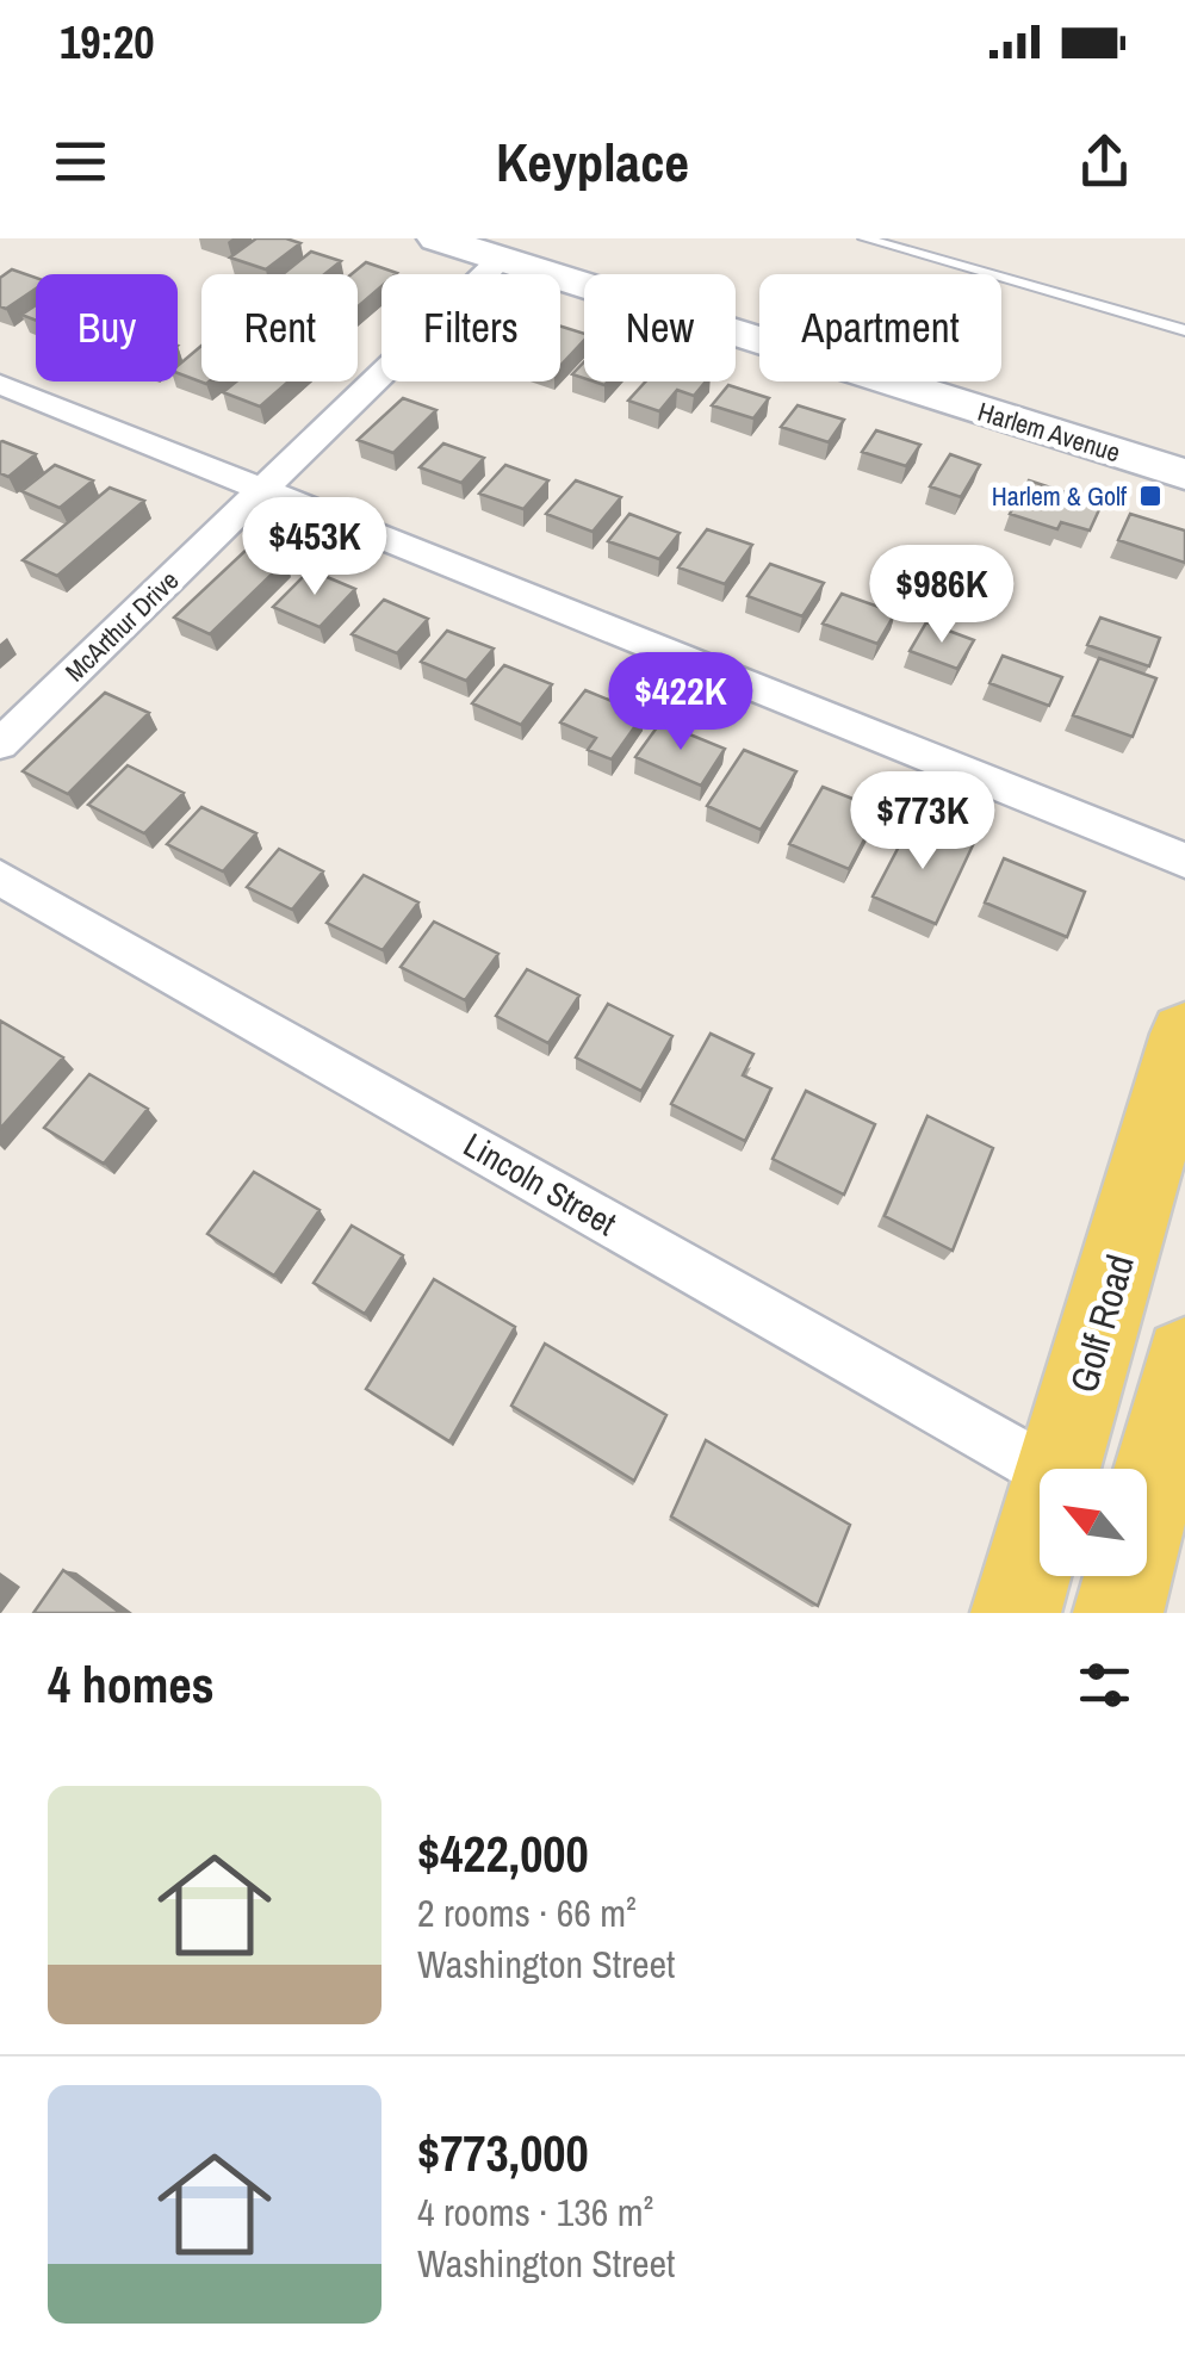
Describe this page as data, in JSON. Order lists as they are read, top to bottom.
{
  "streets": {
    "main road": ["Harlem Avenue", "Golf Road"],
    "street": ["McArthur Drive", "Lincoln Street"]
  },
  "crossings": [
    ["Harlem Avenue", "McArthur Drive"]
  ],
  "places": {
    "transit": ["Harlem & Golf"]
  },
  "north": "top left",
  "page": {
    "status": "19:20",
    "header": "Keyplace",
    "chip": [
      "Buy",
      "Rent",
      "Filters",
      "New",
      "Apartment"
    ],
    "price": [
      "$453K",
      "$986K",
      "$422K",
      "$773K"
    ],
    "heading": "4 homes",
    "list": [
      {
        "name": "$422,000",
        "note": "2 rooms · 66 m² · Washington Street"
      },
      {
        "name": "$773,000",
        "note": "4 rooms · 136 m² · Washington Street"
      }
    ]
  }
}
